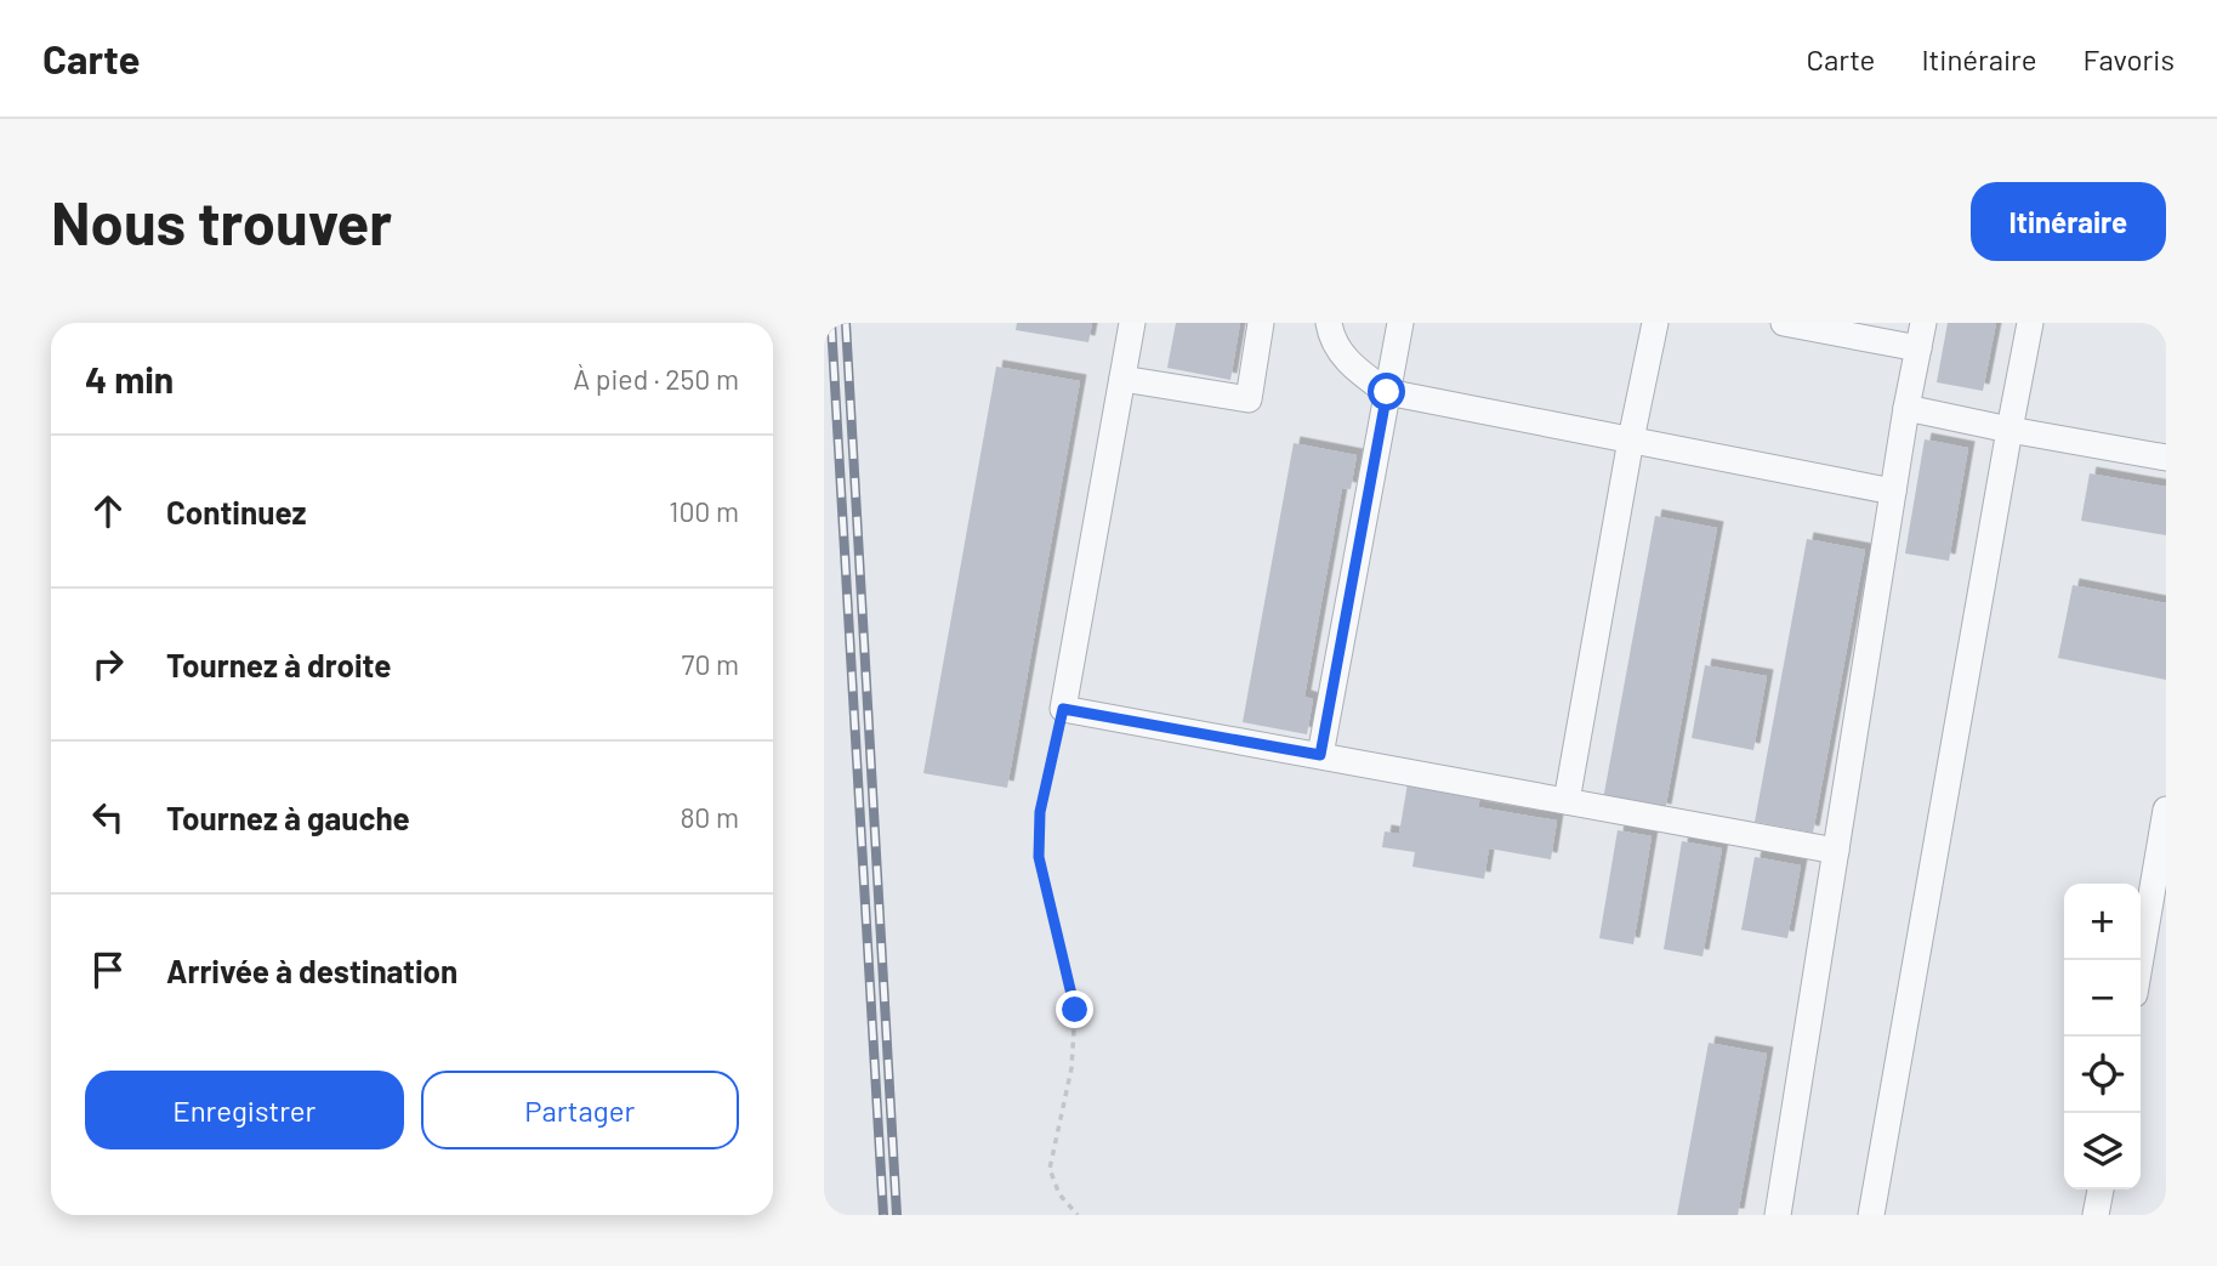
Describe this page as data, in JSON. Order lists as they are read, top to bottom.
{
  "page": {
    "header": "Carte",
    "nav": ["Carte", "Itinéraire", "Favoris"],
    "buttons": [
      "Itinéraire",
      ["Enregistrer", "Partager"]
    ],
    "title": "Nous trouver",
    "heading": ["4 min", "À pied · 250 m"],
    "list": [
      ["Continuez", "100 m"],
      ["Tournez à droite", "70 m"],
      ["Tournez à gauche", "80 m"],
      "Arrivée à destination"
    ],
    "map_buttons": ["+", "−"]
  }
}
